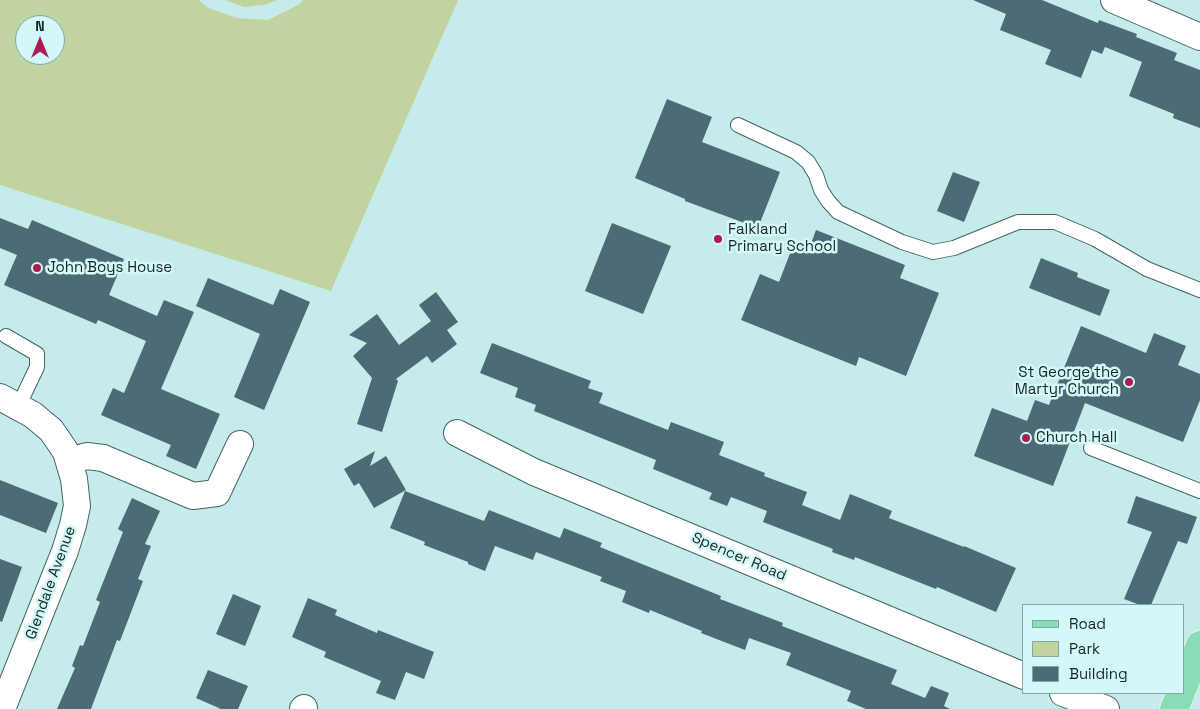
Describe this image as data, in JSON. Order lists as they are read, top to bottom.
{
  "streets": {
    "street": ["Spencer Road", "Glendale Avenue"]
  },
  "places": [
    "Falkland Primary School",
    "John Boys House",
    "St George the Martyr Church",
    "Church Hall"
  ],
  "legend": ["Road", "Park", "Building"],
  "north": "top"
}
